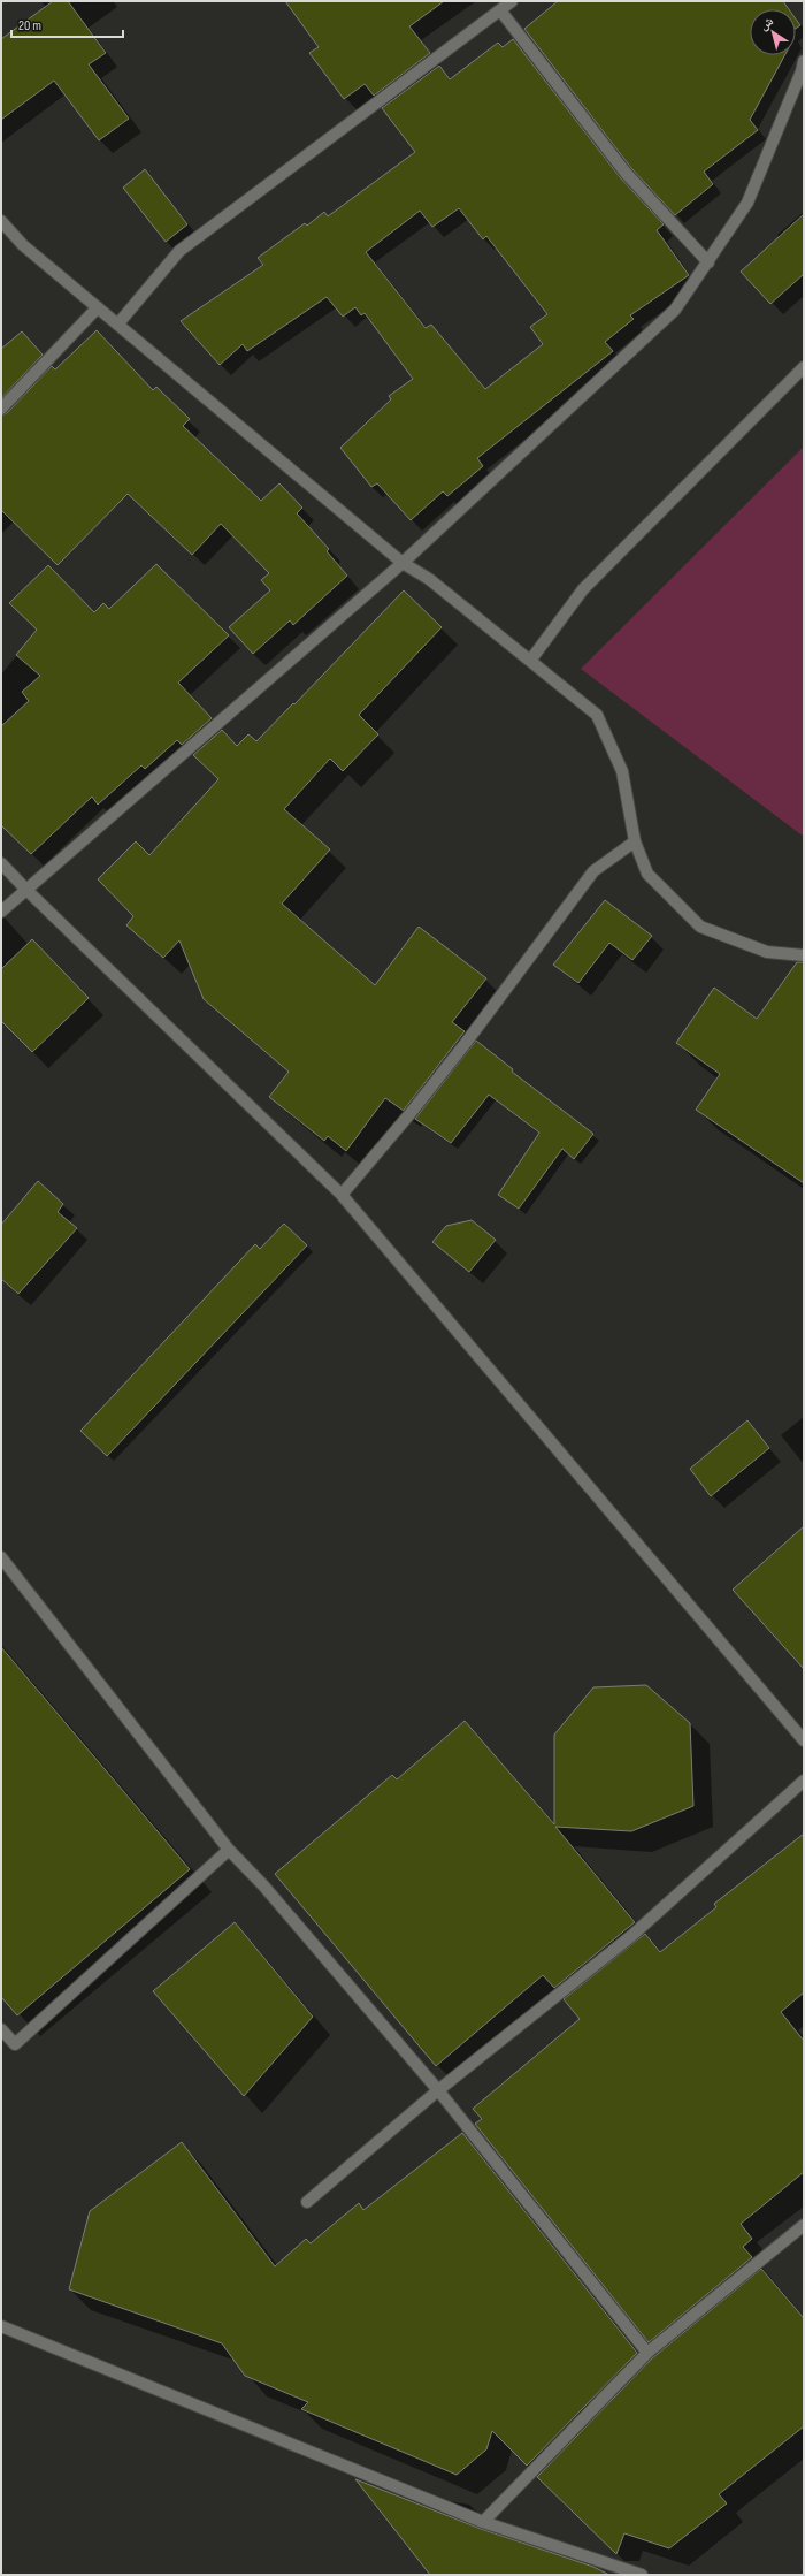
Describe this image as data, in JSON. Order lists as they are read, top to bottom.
{
  "scale_bar": "20 m",
  "north": "top left"
}
